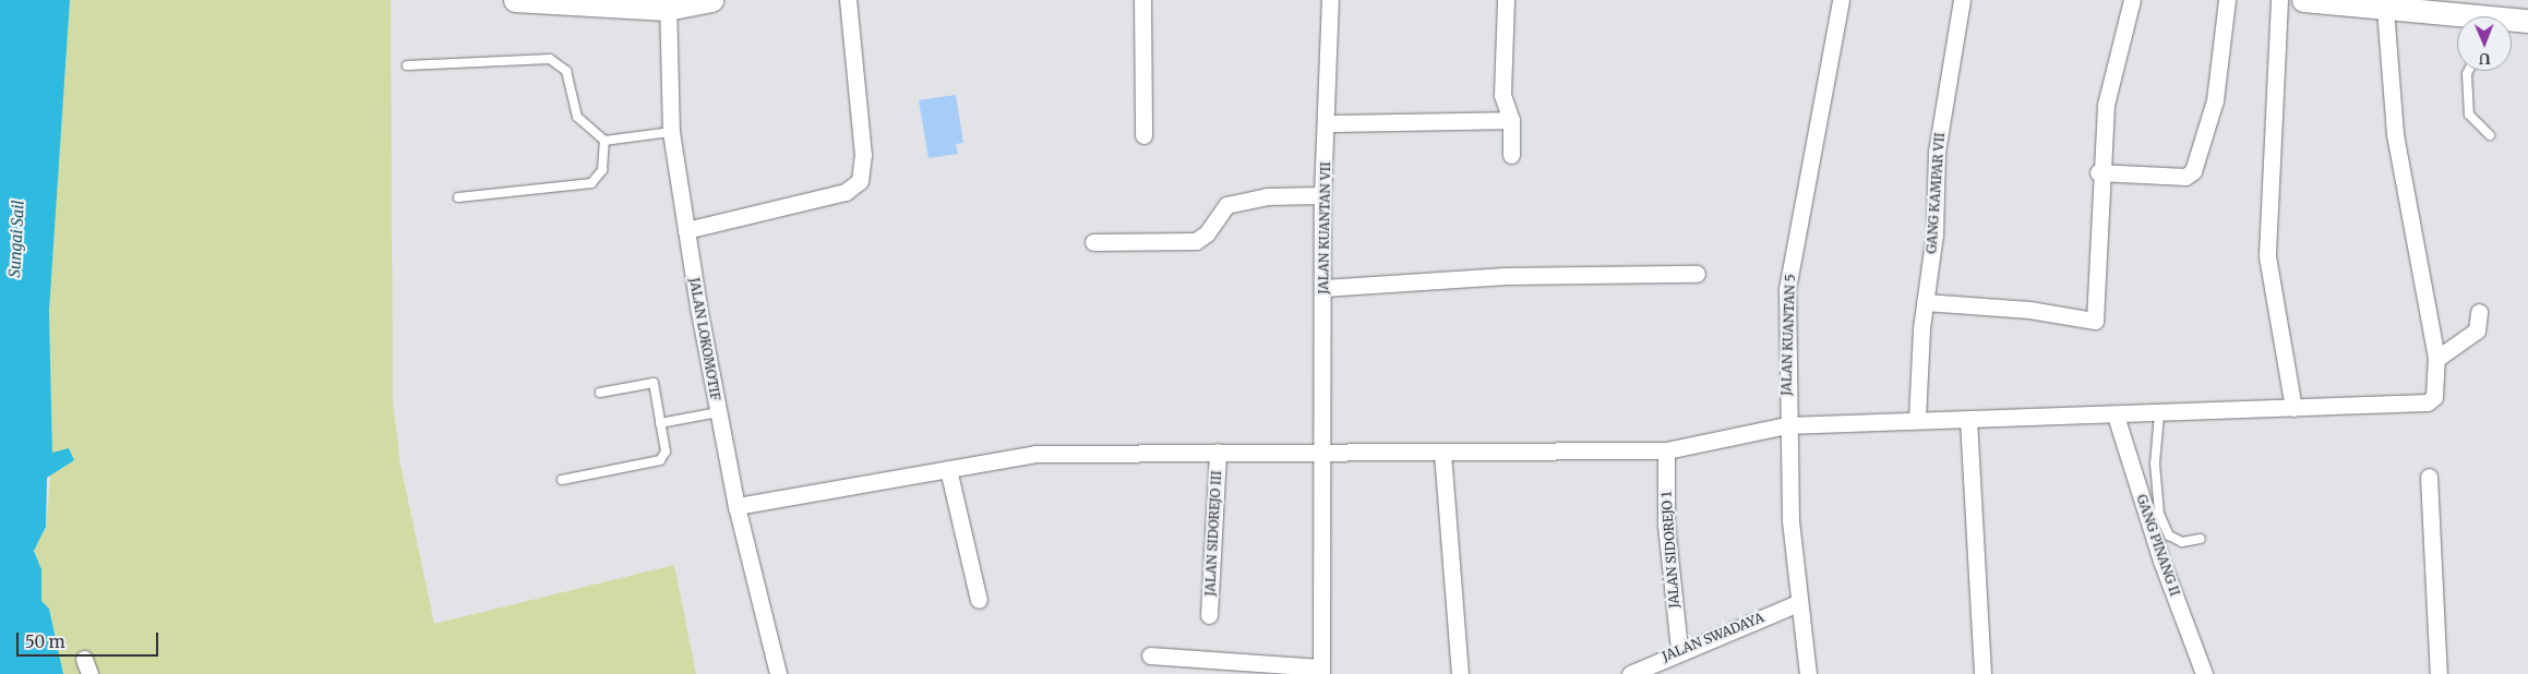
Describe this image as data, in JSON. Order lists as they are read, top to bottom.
{
  "streets": {
    "street": [
      "GANG KAMPAR VII",
      "JALAN KUANTAN VII",
      "JALAN KUANTAN 5",
      "JALAN LOKOMOTIF",
      "JALAN SIDOREJO III",
      "GANG PINANG II",
      "JALAN SIDOREJO 1",
      "JALAN SWADAYA"
    ]
  },
  "crossings": [
    ["JALAN KUANTAN 5", "JALAN SWADAYA"],
    ["JALAN SIDOREJO 1", "JALAN SWADAYA"]
  ],
  "water": ["Sungai Sail"],
  "scale_bar": "50 m",
  "north": "bottom"
}
